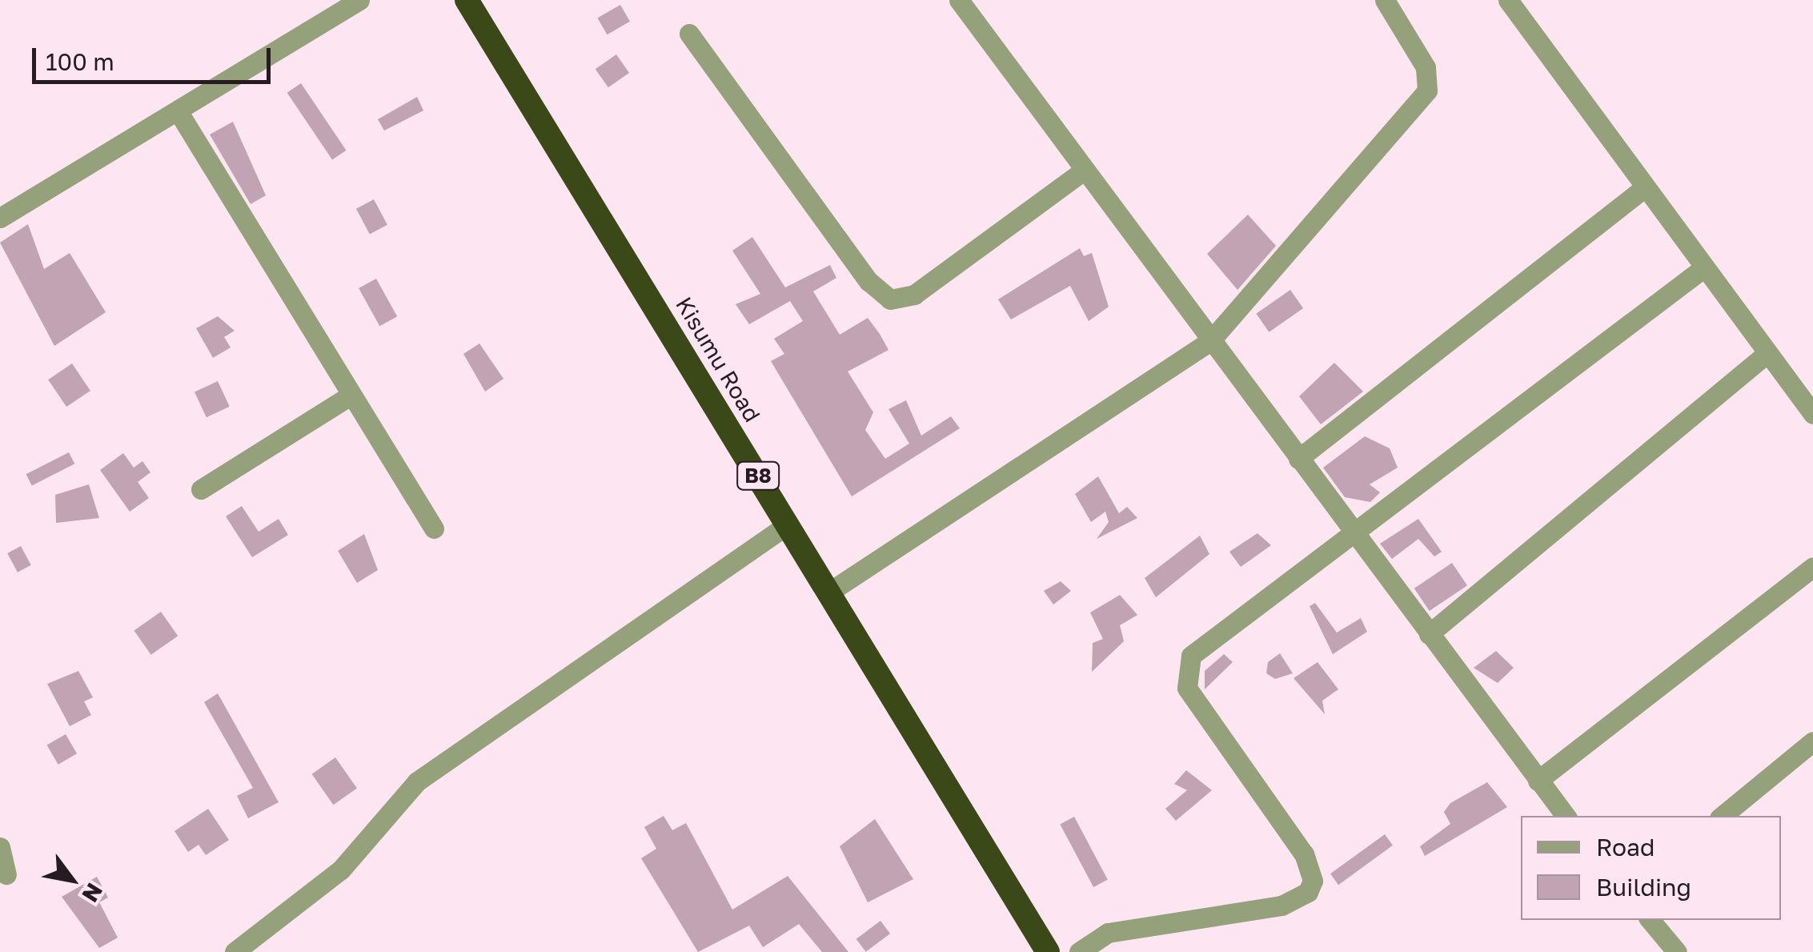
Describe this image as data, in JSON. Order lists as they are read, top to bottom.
{
  "streets": {
    "highway": ["Kisumu Road", "B8"]
  },
  "legend": ["Road", "Building"],
  "scale_bar": "100 m",
  "north": "bottom right"
}
